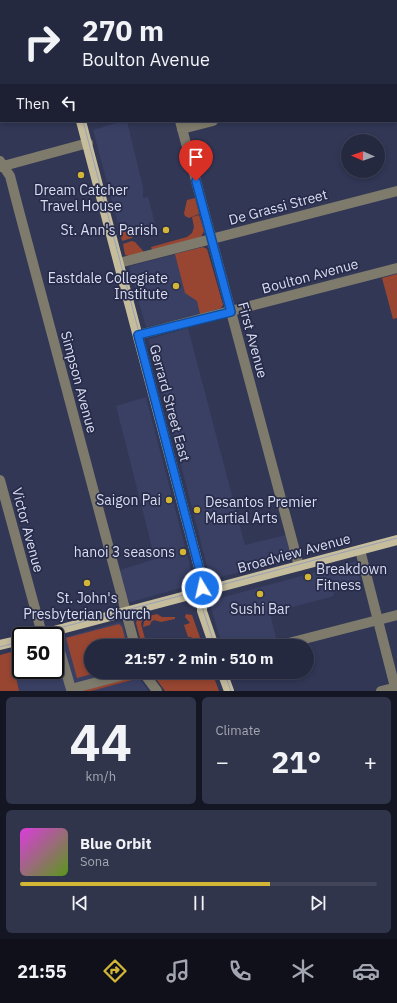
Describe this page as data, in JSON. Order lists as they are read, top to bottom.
{
  "streets": {
    "main road": ["Gerrard Street East", "Broadview Avenue"],
    "street": [
      "De Grassi Street",
      "Boulton Avenue",
      "First Avenue",
      "Simpson Avenue",
      "Victor Avenue"
    ]
  },
  "crossings": [
    ["De Grassi Street", "First Avenue"],
    ["De Grassi Street", "Gerrard Street East"],
    ["Boulton Avenue", "First Avenue"],
    ["Boulton Avenue", "Gerrard Street East"],
    ["First Avenue", "Broadview Avenue"],
    ["Simpson Avenue", "Broadview Avenue"],
    ["Gerrard Street East", "Broadview Avenue"]
  ],
  "places": [
    "Dream Catcher Travel House",
    "St. Ann's Parish",
    "Eastdale Collegiate Institute",
    "Saigon Pai",
    "Desantos Premier Martial Arts",
    "hanoi 3 seasons",
    "Breakdown Fitness",
    "St. John's Presbyterian Church",
    "Sushi Bar"
  ],
  "north": "left",
  "page": {
    "turn": ["270 m", "Boulton Avenue"],
    "then": "Then",
    "limit": "50",
    "trip": "21:57 · 2 min · 510 m",
    "tile": [
      ["44", "km/h"],
      "Climate"
    ],
    "heat": ["−", "21°", "+"],
    "song": ["Blue Orbit", "Sona"],
    "tabs": "21:55"
  }
}
